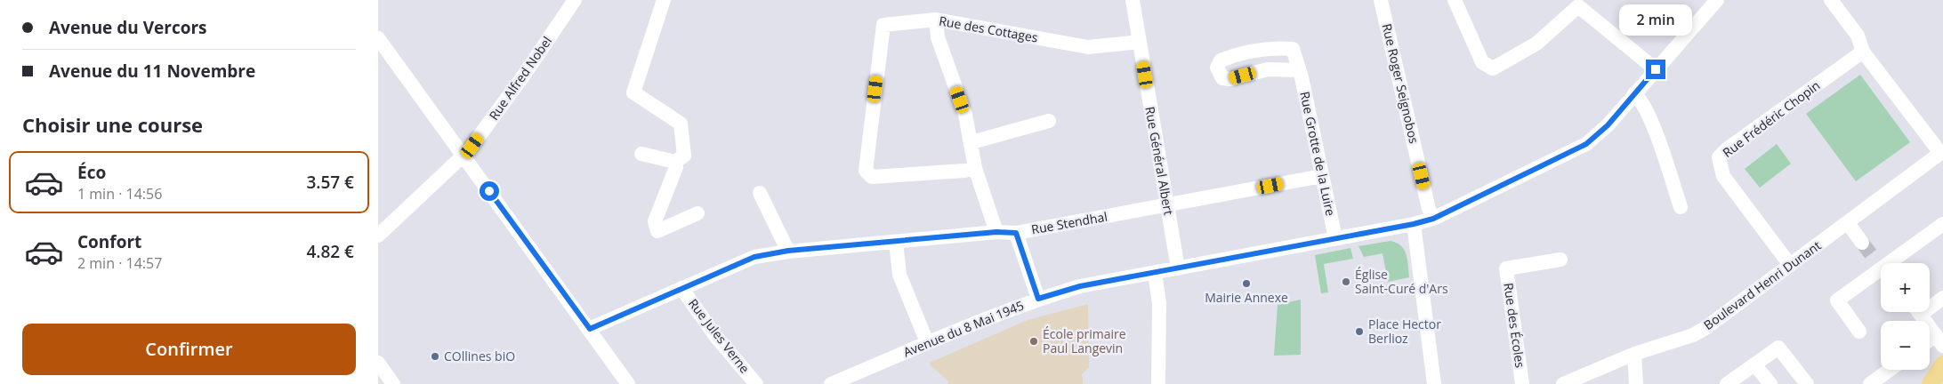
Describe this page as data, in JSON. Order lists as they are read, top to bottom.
{
  "streets": {
    "street": [
      "Rue des Cottages",
      "Rue Alfred Nobel",
      "Rue Roger Seignobos",
      "Rue Frédéric Chopin",
      "Rue Grotte de la Luire",
      "Rue Général Albert",
      "Rue Stendhal",
      "Boulevard Henri Dunant",
      "Rue des Écoles",
      "Avenue du 8 Mai 1945",
      "Rue Jules Verne"
    ]
  },
  "crossings": [
    ["Rue des Cottages", "Rue Général Albert"],
    ["Rue Roger Seignobos", "Avenue du 8 Mai 1945"],
    ["Rue Frédéric Chopin", "Boulevard Henri Dunant"],
    ["Rue Grotte de la Luire", "Rue Stendhal"],
    ["Rue Grotte de la Luire", "Avenue du 8 Mai 1945"],
    ["Rue Général Albert", "Rue Stendhal"],
    ["Rue Général Albert", "Avenue du 8 Mai 1945"],
    ["Rue Stendhal", "Rue Jules Verne"]
  ],
  "places": [
    "Église Saint-Curé d'Ars",
    "Mairie Annexe",
    "Place Hector Berlioz",
    "École primaire Paul Langevin",
    "COllines biO"
  ],
  "page": {
    "banner": ["Avenue du Vercors", "Avenue du 11 Novembre"],
    "bubble": "2 min",
    "heading": "Choisir une course",
    "list": [
      {
        "name": "Éco",
        "note": "1 min · 14:56",
        "value": "3.57 €"
      },
      {
        "name": "Confort",
        "note": "2 min · 14:57",
        "value": "4.82 €"
      }
    ],
    "map_buttons": ["+", "−"],
    "buttons": "Confirmer"
  }
}
